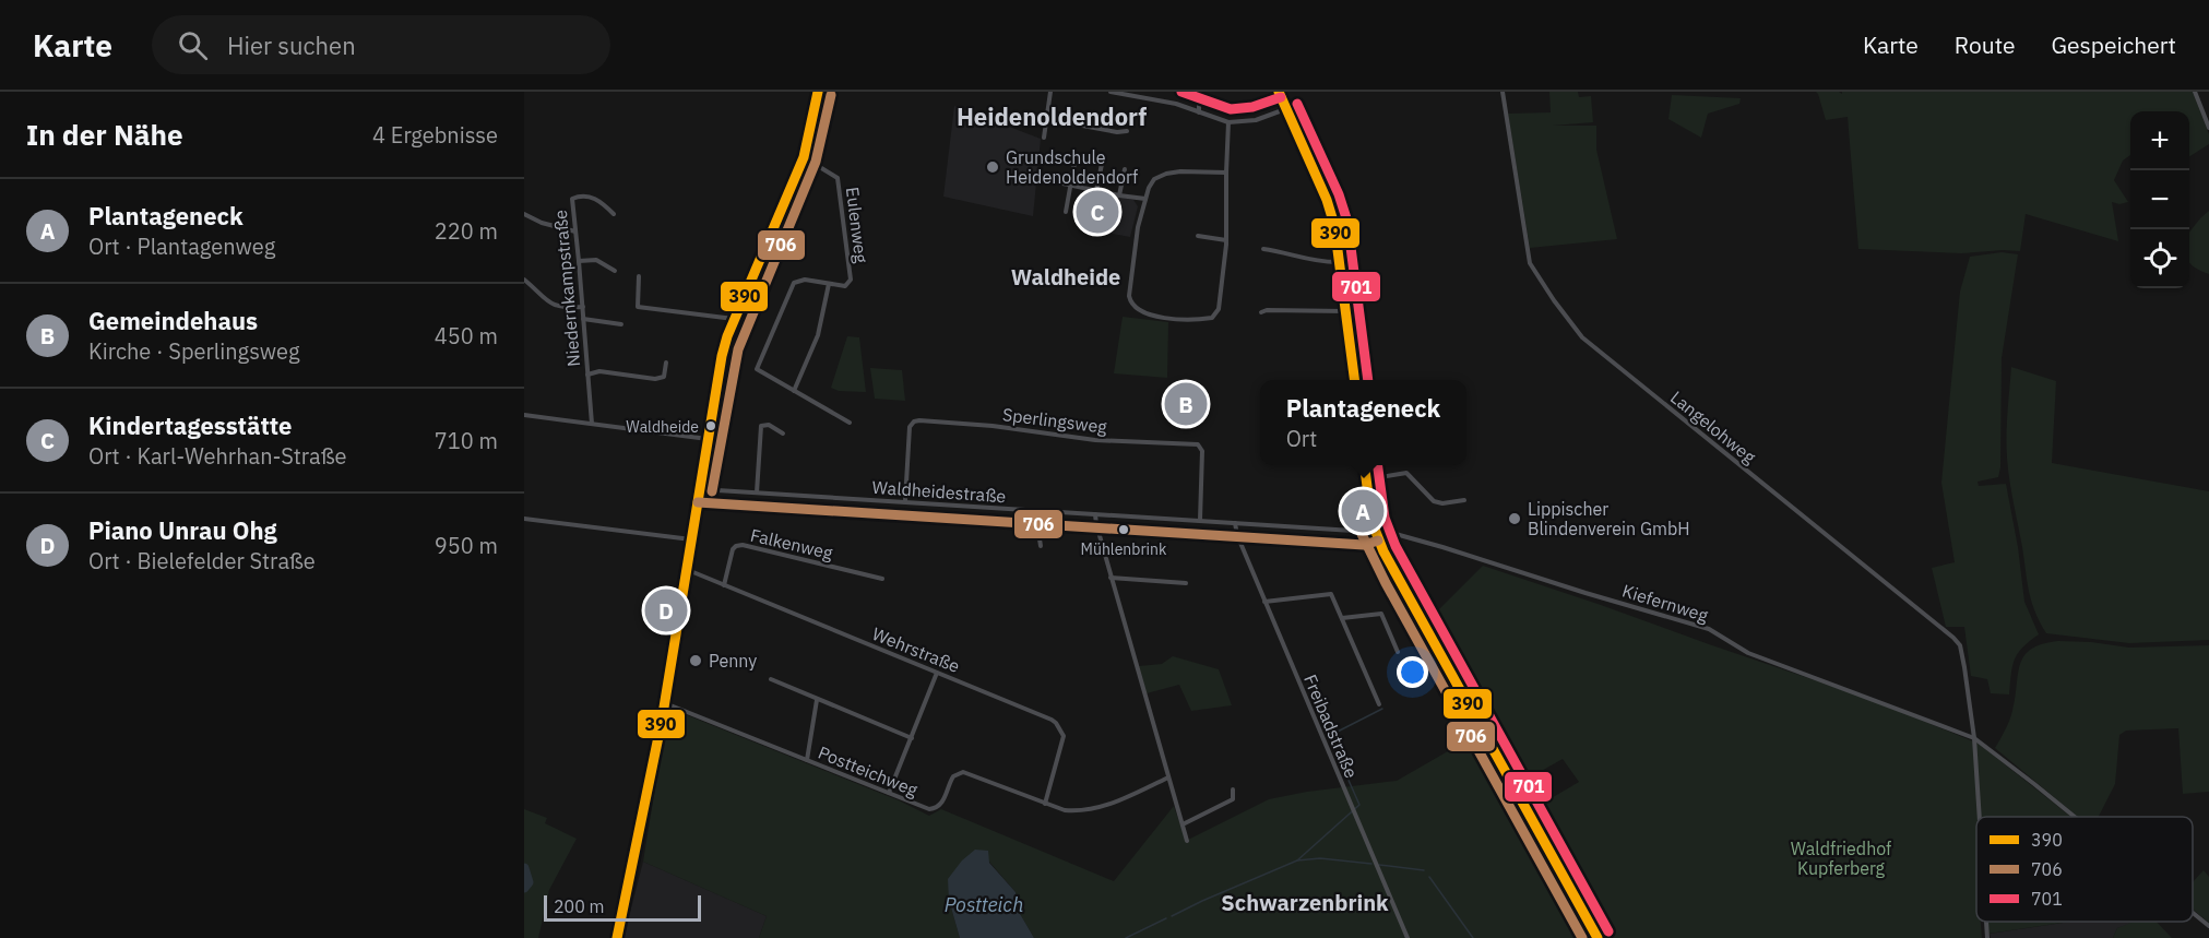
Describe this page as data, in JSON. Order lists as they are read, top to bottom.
{
  "streets": {
    "street": [
      "Eulenweg",
      "Niedernkampstraße",
      "Sperlingsweg",
      "Langelohweg",
      "Waldheidestraße",
      "Falkenweg",
      "Kiefernweg",
      "Wehrstraße",
      "Freibadstraße",
      "Postteichweg"
    ]
  },
  "crossings": [
    ["Sperlingsweg", "Waldheidestraße"],
    ["Langelohweg", "Kiefernweg"],
    ["Waldheidestraße", "Kiefernweg"],
    ["Waldheidestraße", "Freibadstraße"],
    ["Falkenweg", "Wehrstraße"],
    ["Wehrstraße", "Postteichweg"]
  ],
  "districts": ["Heidenoldendorf", "Waldheide", "Schwarzenbrink"],
  "water": ["Postteich"],
  "parks": ["Waldfriedhof Kupferberg"],
  "places": [
    "Grundschule Heidenoldendorf",
    "Waldheide",
    "Lippischer Blindenverein GmbH",
    "Mühlenbrink",
    "Penny"
  ],
  "lines": ["transit line 390", "transit line 701", "transit line 706"],
  "legend": ["390", "706", "701"],
  "scale_bar": "200 m",
  "page": {
    "header": "Karte",
    "search": "Hier suchen",
    "nav": ["Karte", "Route", "Gespeichert"],
    "heading": ["In der Nähe", "4 Ergebnisse"],
    "map_buttons": ["+", "−"],
    "list": [
      {
        "mark": "A",
        "name": "Plantageneck",
        "note": "Ort · Plantagenweg",
        "value": "220 m"
      },
      {
        "mark": "B",
        "name": "Gemeindehaus",
        "note": "Kirche · Sperlingsweg",
        "value": "450 m"
      },
      {
        "mark": "C",
        "name": "Kindertagesstätte",
        "note": "Ort · Karl-Wehrhan-Straße",
        "value": "710 m"
      },
      {
        "mark": "D",
        "name": "Piano Unrau Ohg",
        "note": "Ort · Bielefelder Straße",
        "value": "950 m"
      }
    ],
    "pins": [
      "C",
      "B",
      "A",
      "D"
    ],
    "popup": ["Plantageneck", "Ort"],
    "scale": "200 m"
  }
}
